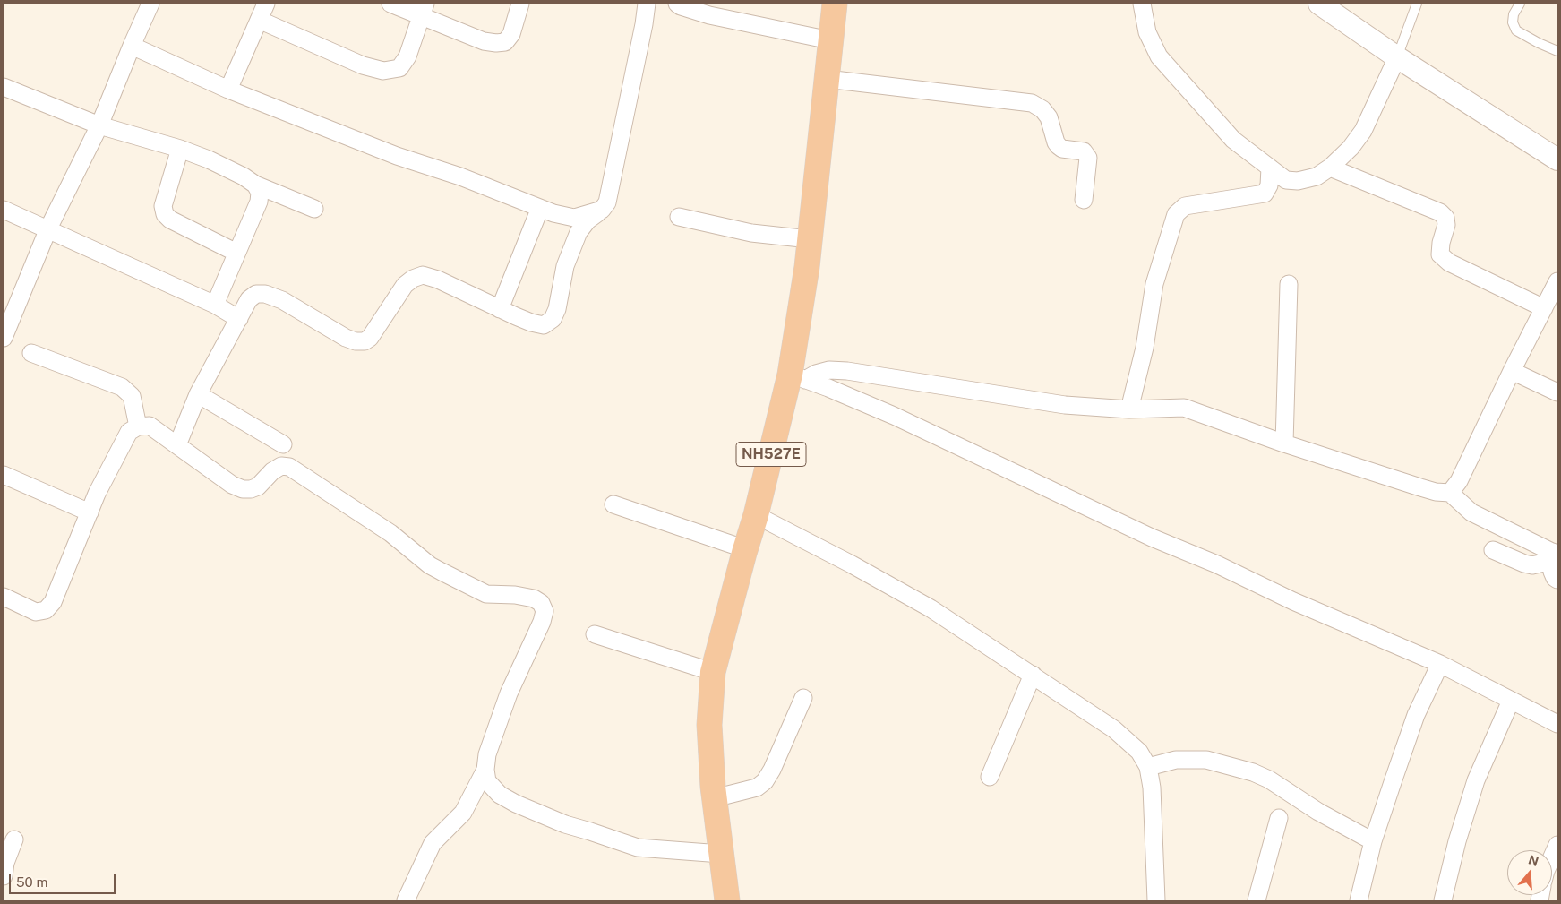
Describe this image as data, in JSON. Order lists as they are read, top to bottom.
{
  "streets": {
    "highway": ["NH527E"]
  },
  "scale_bar": "50 m",
  "north": "top"
}
